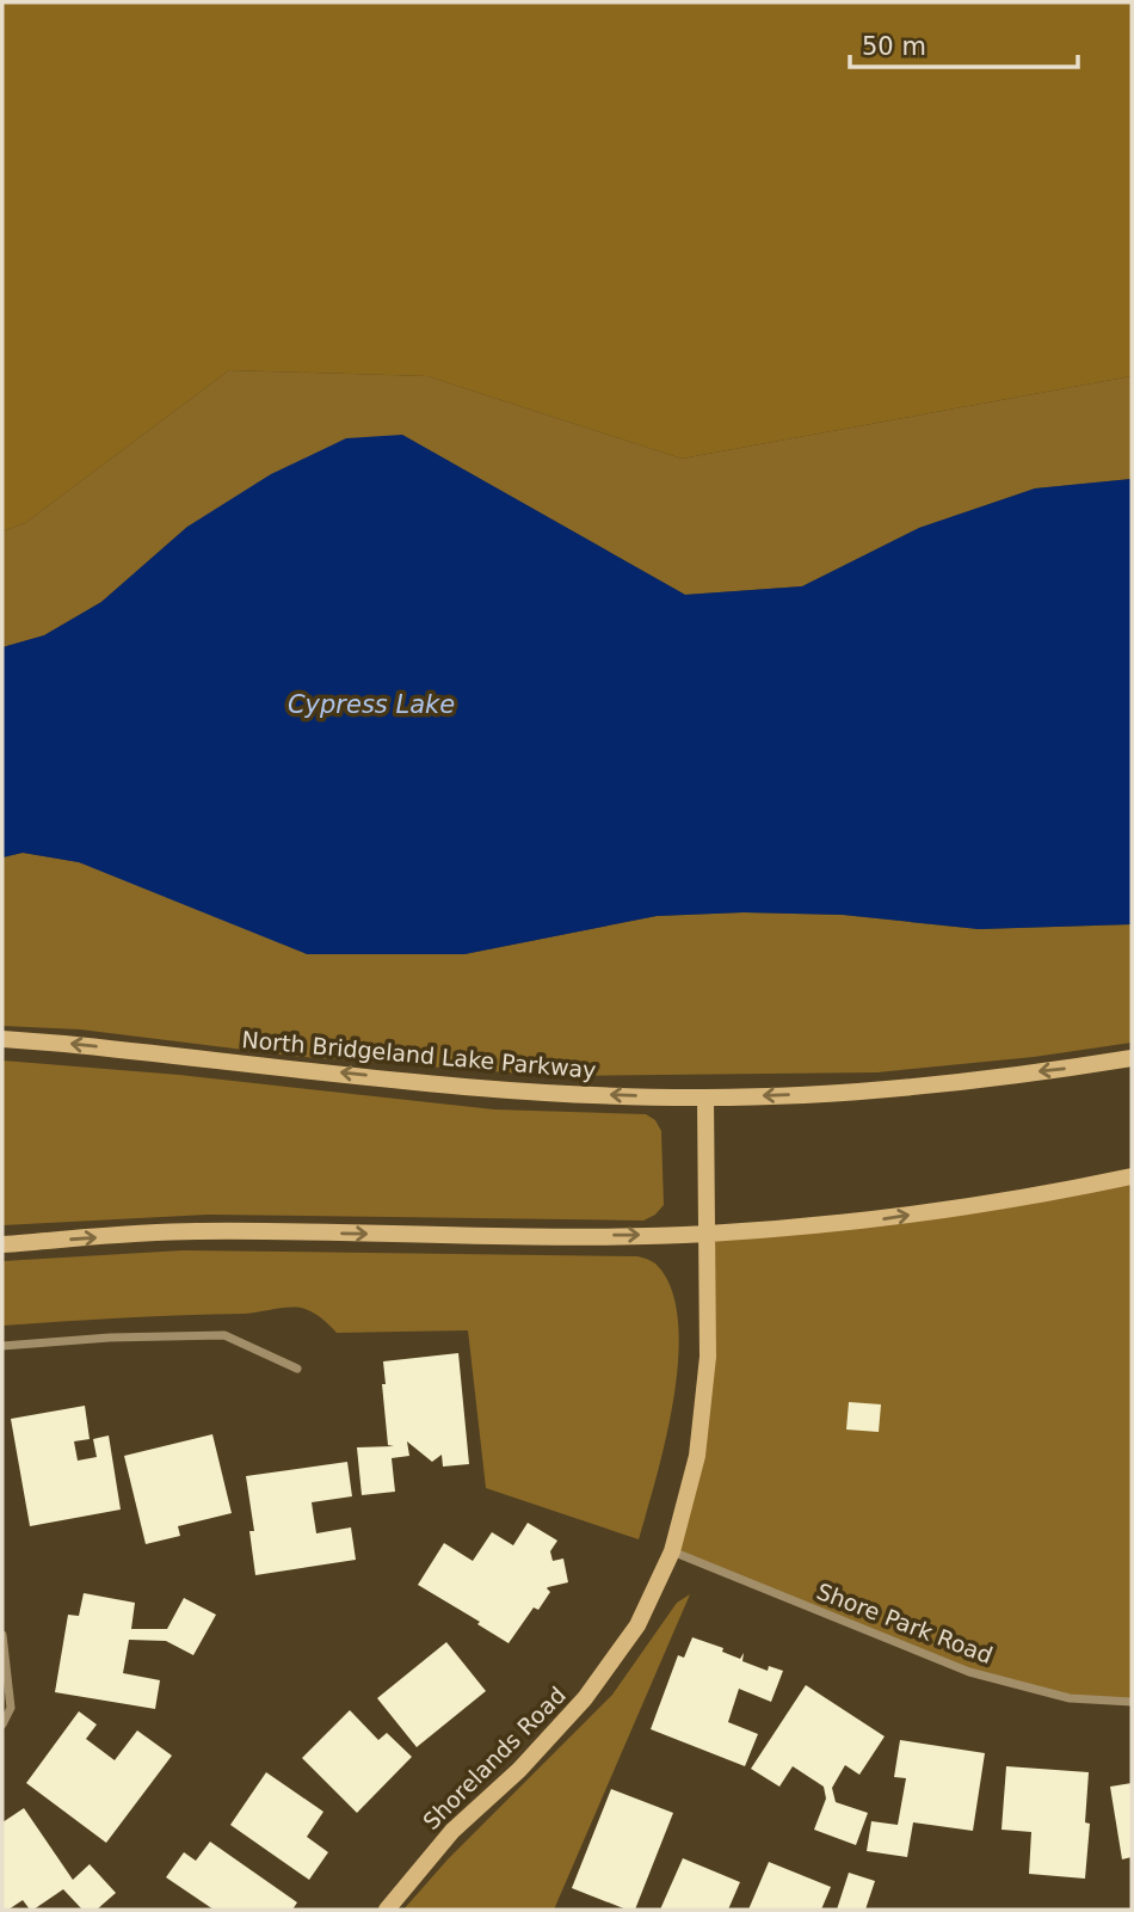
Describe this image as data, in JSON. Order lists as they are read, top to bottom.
{
  "streets": {
    "main road": ["North Bridgeland Lake Parkway", "Shorelands Road"],
    "street": ["Shore Park Road"]
  },
  "crossings": [
    ["North Bridgeland Lake Parkway", "Shorelands Road"],
    ["Shore Park Road", "Shorelands Road"]
  ],
  "water": ["Cypress Lake"],
  "scale_bar": "50 m"
}
